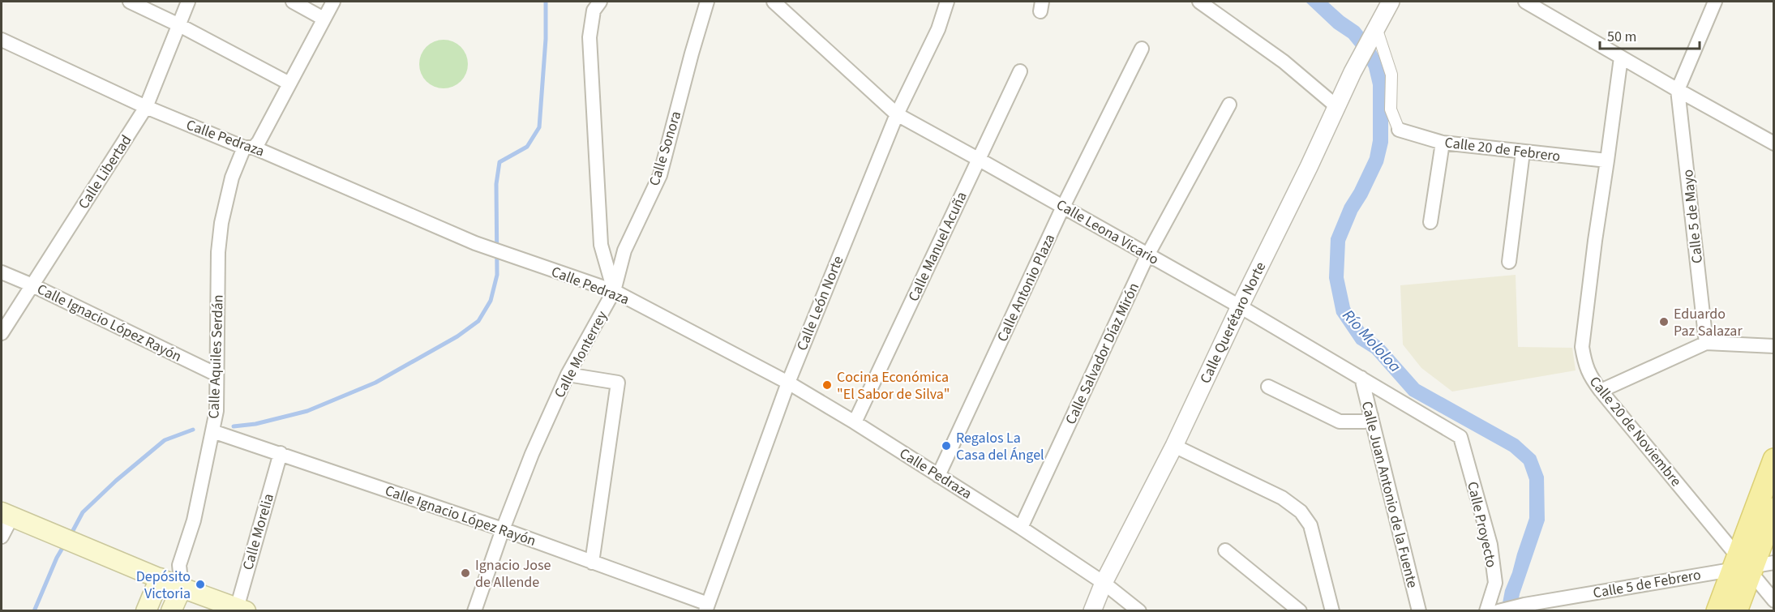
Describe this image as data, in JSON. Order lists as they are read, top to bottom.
{
  "streets": {
    "street": [
      "Calle Pedraza",
      "Calle Sonora",
      "Calle 20 de Febrero",
      "Calle Libertad",
      "Calle 5 de Mayo",
      "Calle Leona Vicario",
      "Calle Manuel Acuña",
      "Calle Antonio Plaza",
      "Calle León Norte",
      "Calle Ignacio López Rayón",
      "Calle Querétaro Norte",
      "Calle Salvador Díaz Mirón",
      "Calle Monterrey",
      "Calle Aquiles Serdán",
      "Calle 20 de Noviembre",
      "Calle Juan Antonio de la Fuente",
      "Calle Proyecto",
      "Calle Morelia",
      "Calle 5 de Febrero"
    ]
  },
  "crossings": [
    ["Calle Pedraza", "Calle Sonora"],
    ["Calle Pedraza", "Calle Libertad"],
    ["Calle Pedraza", "Calle Manuel Acuña"],
    ["Calle Pedraza", "Calle Antonio Plaza"],
    ["Calle Pedraza", "Calle León Norte"],
    ["Calle Pedraza", "Calle Querétaro Norte"],
    ["Calle Pedraza", "Calle Salvador Díaz Mirón"],
    ["Calle Pedraza", "Calle Monterrey"],
    ["Calle Pedraza", "Calle Aquiles Serdán"],
    ["Calle Sonora", "Calle Monterrey"],
    ["Calle 20 de Febrero", "Calle 20 de Noviembre"],
    ["Calle Libertad", "Calle Ignacio López Rayón"],
    ["Calle Leona Vicario", "Calle Manuel Acuña"],
    ["Calle Leona Vicario", "Calle Antonio Plaza"],
    ["Calle Leona Vicario", "Calle León Norte"],
    ["Calle Leona Vicario", "Calle Querétaro Norte"],
    ["Calle Leona Vicario", "Calle Salvador Díaz Mirón"],
    ["Calle Leona Vicario", "Calle Juan Antonio de la Fuente"],
    ["Calle Leona Vicario", "Calle Proyecto"],
    ["Calle León Norte", "Calle Ignacio López Rayón"],
    ["Calle Ignacio López Rayón", "Calle Monterrey"],
    ["Calle Ignacio López Rayón", "Calle Aquiles Serdán"],
    ["Calle Ignacio López Rayón", "Calle Morelia"],
    ["Calle 20 de Noviembre", "Calle 5 de Febrero"]
  ],
  "water": ["Río Mololoa"],
  "places": [
    "Eduardo Paz Salazar",
    "Cocina Económica \"El Sabor de Silva\"",
    "Regalos La Casa del Ángel",
    "Ignacio Jose de Allende",
    "Depósito Victoria"
  ],
  "scale_bar": "50 m"
}
